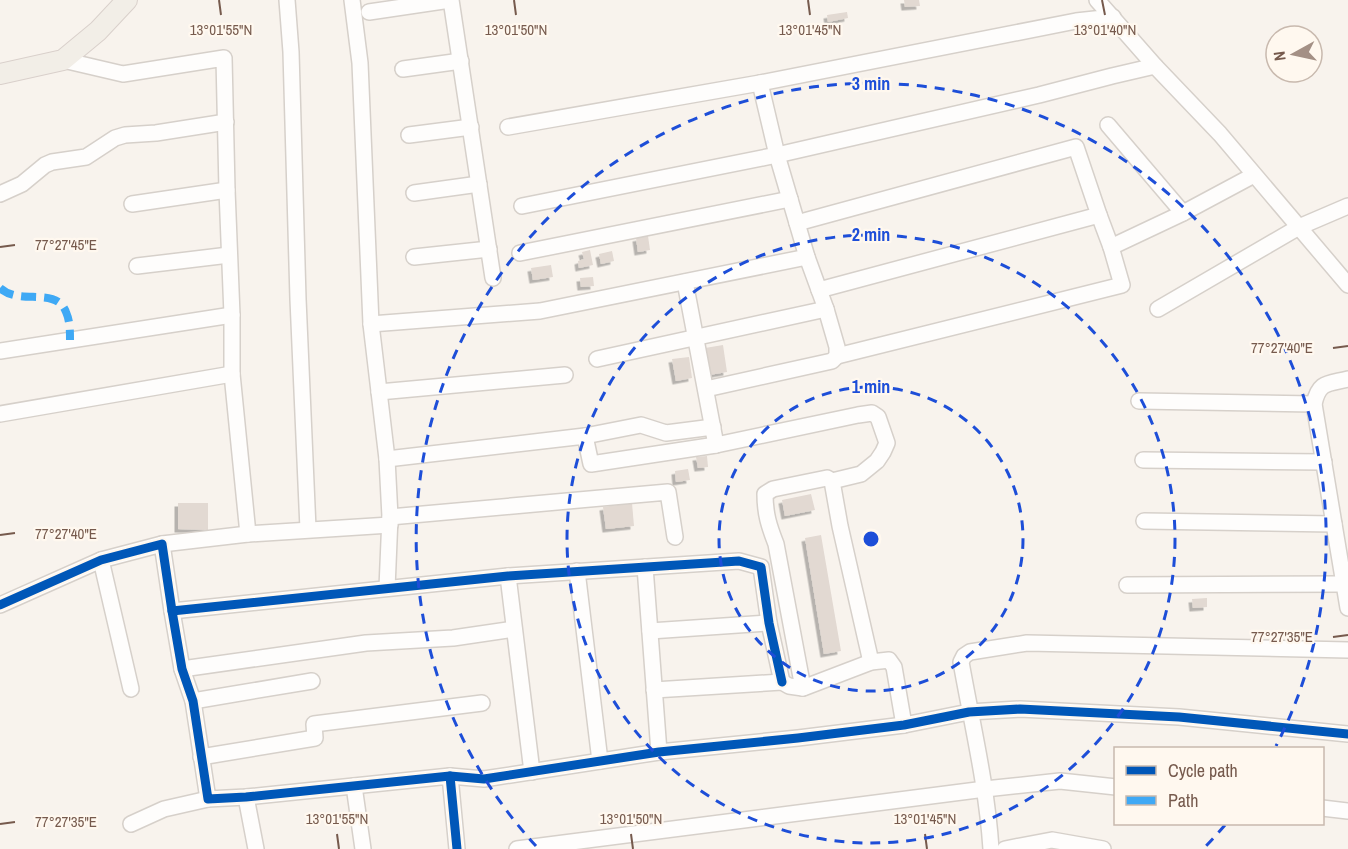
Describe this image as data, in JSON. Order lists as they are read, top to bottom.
{
  "legend": ["Cycle path", "Path"],
  "north": "left",
  "coordinates": [
    "13°01'55\"N",
    "13°01'50\"N",
    "13°01'45\"N",
    "13°01'40\"N",
    "77°27'45\"E",
    "77°27'40\"E",
    "77°27'35\"E"
  ],
  "rings": ["3 min", "2 min", "1 min"]
}
